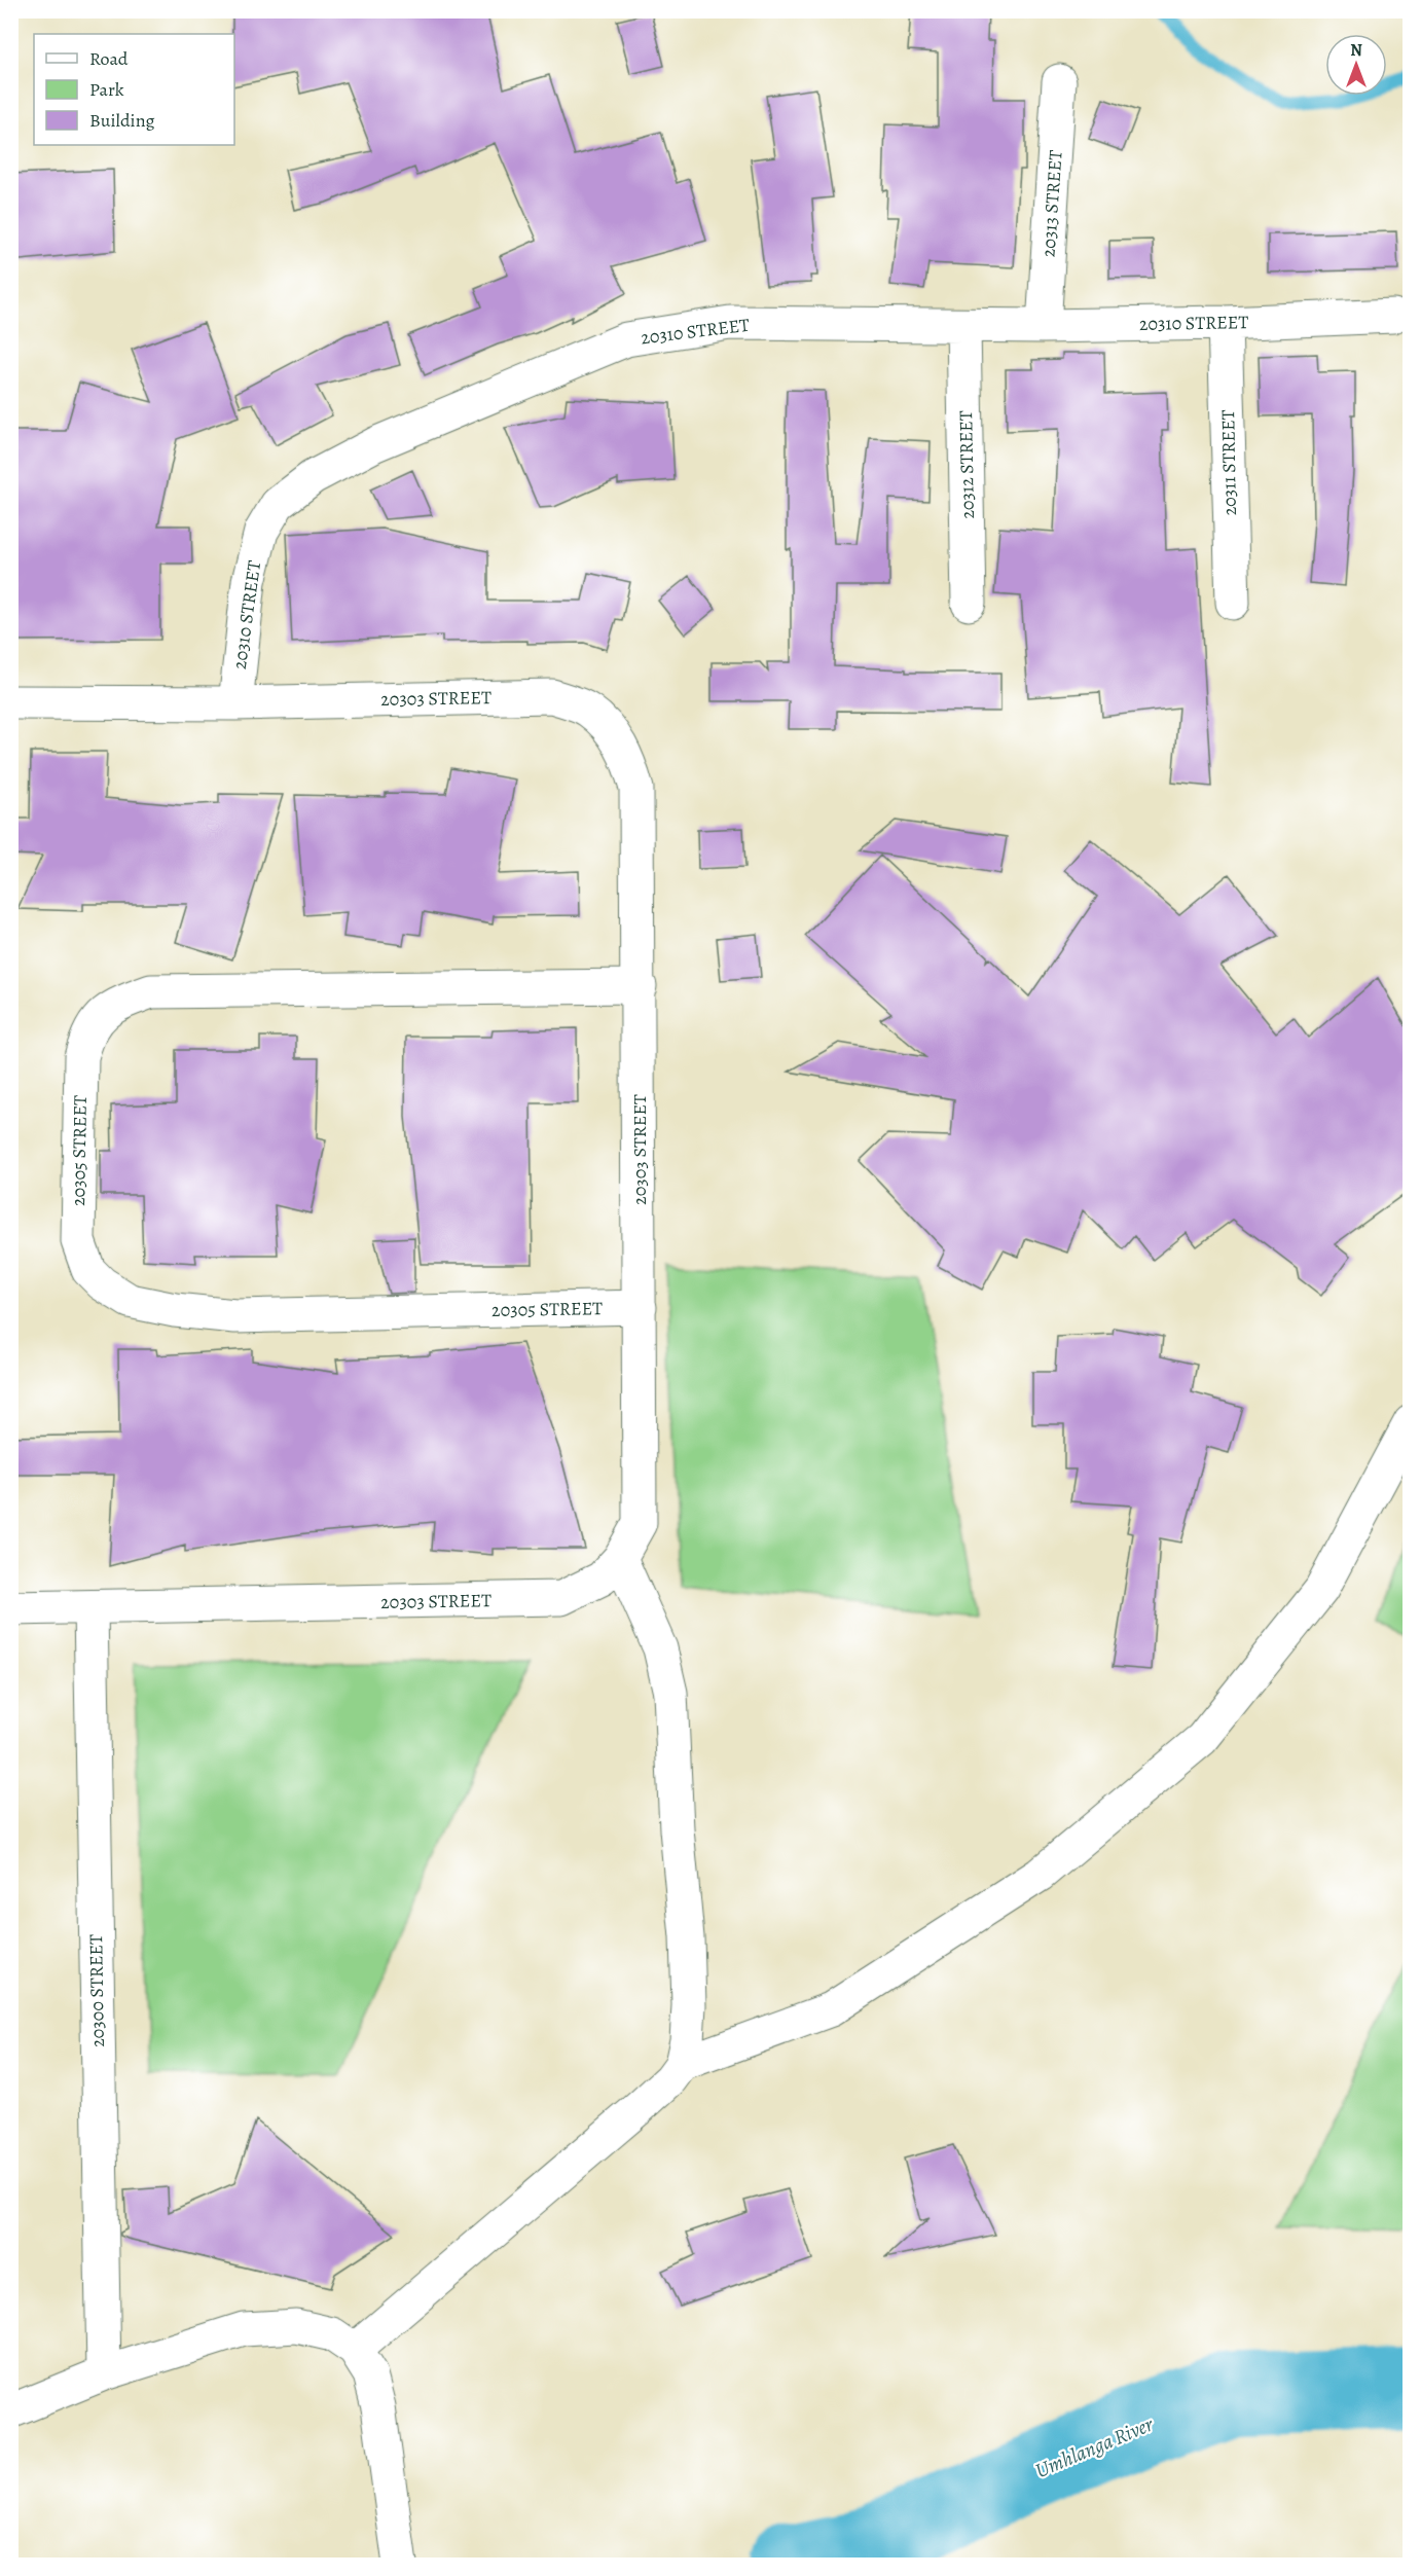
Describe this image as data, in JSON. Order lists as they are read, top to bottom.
{
  "streets": {
    "street": [
      "20313 STREET",
      "20310 STREET",
      "20311 STREET",
      "20312 STREET",
      "20303 STREET",
      "20305 STREET",
      "20300 STREET"
    ]
  },
  "crossings": [
    ["20313 STREET", "20310 STREET"],
    ["20310 STREET", "20311 STREET"],
    ["20310 STREET", "20312 STREET"],
    ["20310 STREET", "20303 STREET"],
    ["20303 STREET", "20305 STREET"],
    ["20303 STREET", "20300 STREET"]
  ],
  "water": ["Umhlanga River"],
  "legend": ["Road", "Park", "Building"],
  "north": "top"
}
